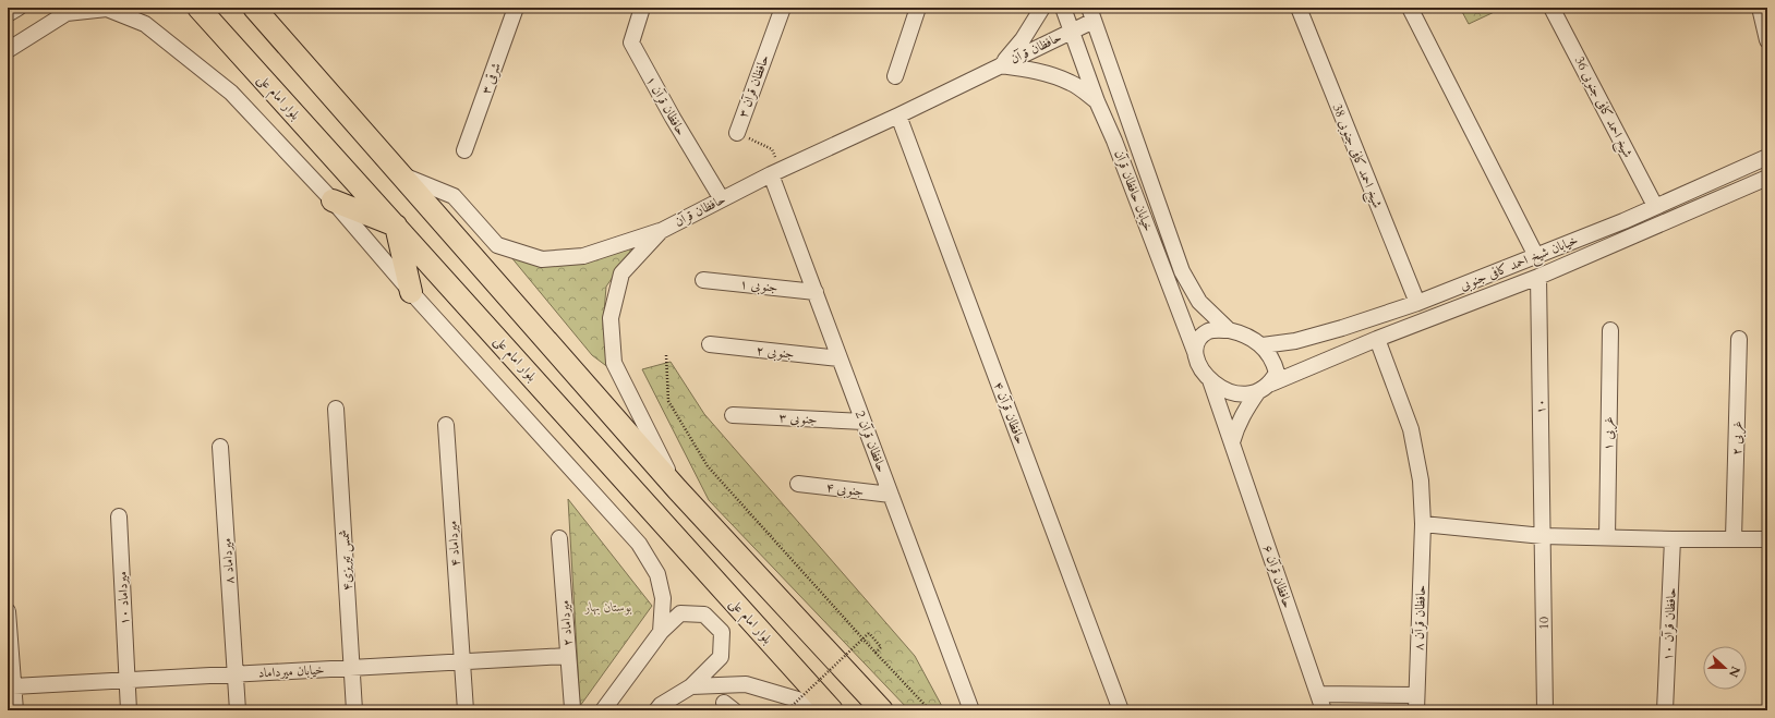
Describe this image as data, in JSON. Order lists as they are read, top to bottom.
{
  "streets": {
    "highway": ["بلوار امام علی"],
    "street": [
      "حافظان قرآن",
      "۳ شرقی",
      "حافظان قرآن ۳",
      "حافظان قرآن ۱",
      "شیخ احمد کافی جنوبی 36",
      "شیخ احمد کافی جنوبی 38",
      "خیابان حافظان قرآن",
      "خیابان شیخ احمد کافی جنوبی",
      "جنوبی ۱",
      "جنوبی ۲",
      "۱۰",
      "حافظان قرآن ۴",
      "جنوبی ۳",
      "۱ غربی",
      "۲ غربی",
      "حافظان قرآن 2",
      "جنوبی ۴",
      "میرداماد ۴",
      "شمس تیریزی۴",
      "میرداماد ۸",
      "حافظان قرآن ۶",
      "میرداماد ۱۰",
      "حافظان قرآن ۸",
      "میرداماد ۲",
      "10",
      "حافظان قرآن ۱۰",
      "خیابان میرداماد"
    ]
  },
  "crossings": [
    ["حافظان قرآن", "حافظان قرآن ۳"],
    ["حافظان قرآن", "حافظان قرآن ۱"],
    ["حافظان قرآن", "خیابان حافظان قرآن"],
    ["حافظان قرآن", "حافظان قرآن ۴"],
    ["حافظان قرآن", "حافظان قرآن 2"],
    ["حافظان قرآن ۳", "حافظان قرآن 2"],
    ["شیخ احمد کافی جنوبی 36", "خیابان شیخ احمد کافی جنوبی"],
    ["شیخ احمد کافی جنوبی 38", "خیابان شیخ احمد کافی جنوبی"],
    ["خیابان حافظان قرآن", "خیابان شیخ احمد کافی جنوبی"],
    ["خیابان حافظان قرآن", "حافظان قرآن ۶"],
    ["خیابان شیخ احمد کافی جنوبی", "۱۰"],
    ["خیابان شیخ احمد کافی جنوبی", "حافظان قرآن ۶"],
    ["خیابان شیخ احمد کافی جنوبی", "حافظان قرآن ۸"],
    ["جنوبی ۱", "حافظان قرآن 2"],
    ["جنوبی ۲", "حافظان قرآن 2"],
    ["۱۰", "10"],
    ["جنوبی ۳", "حافظان قرآن 2"],
    ["حافظان قرآن 2", "جنوبی ۴"],
    ["میرداماد ۴", "خیابان میرداماد"],
    ["شمس تیریزی۴", "خیابان میرداماد"],
    ["میرداماد ۸", "خیابان میرداماد"],
    ["میرداماد ۱۰", "خیابان میرداماد"],
    ["میرداماد ۲", "خیابان میرداماد"]
  ],
  "parks": ["بوستان بهار"],
  "north": "right"
}
